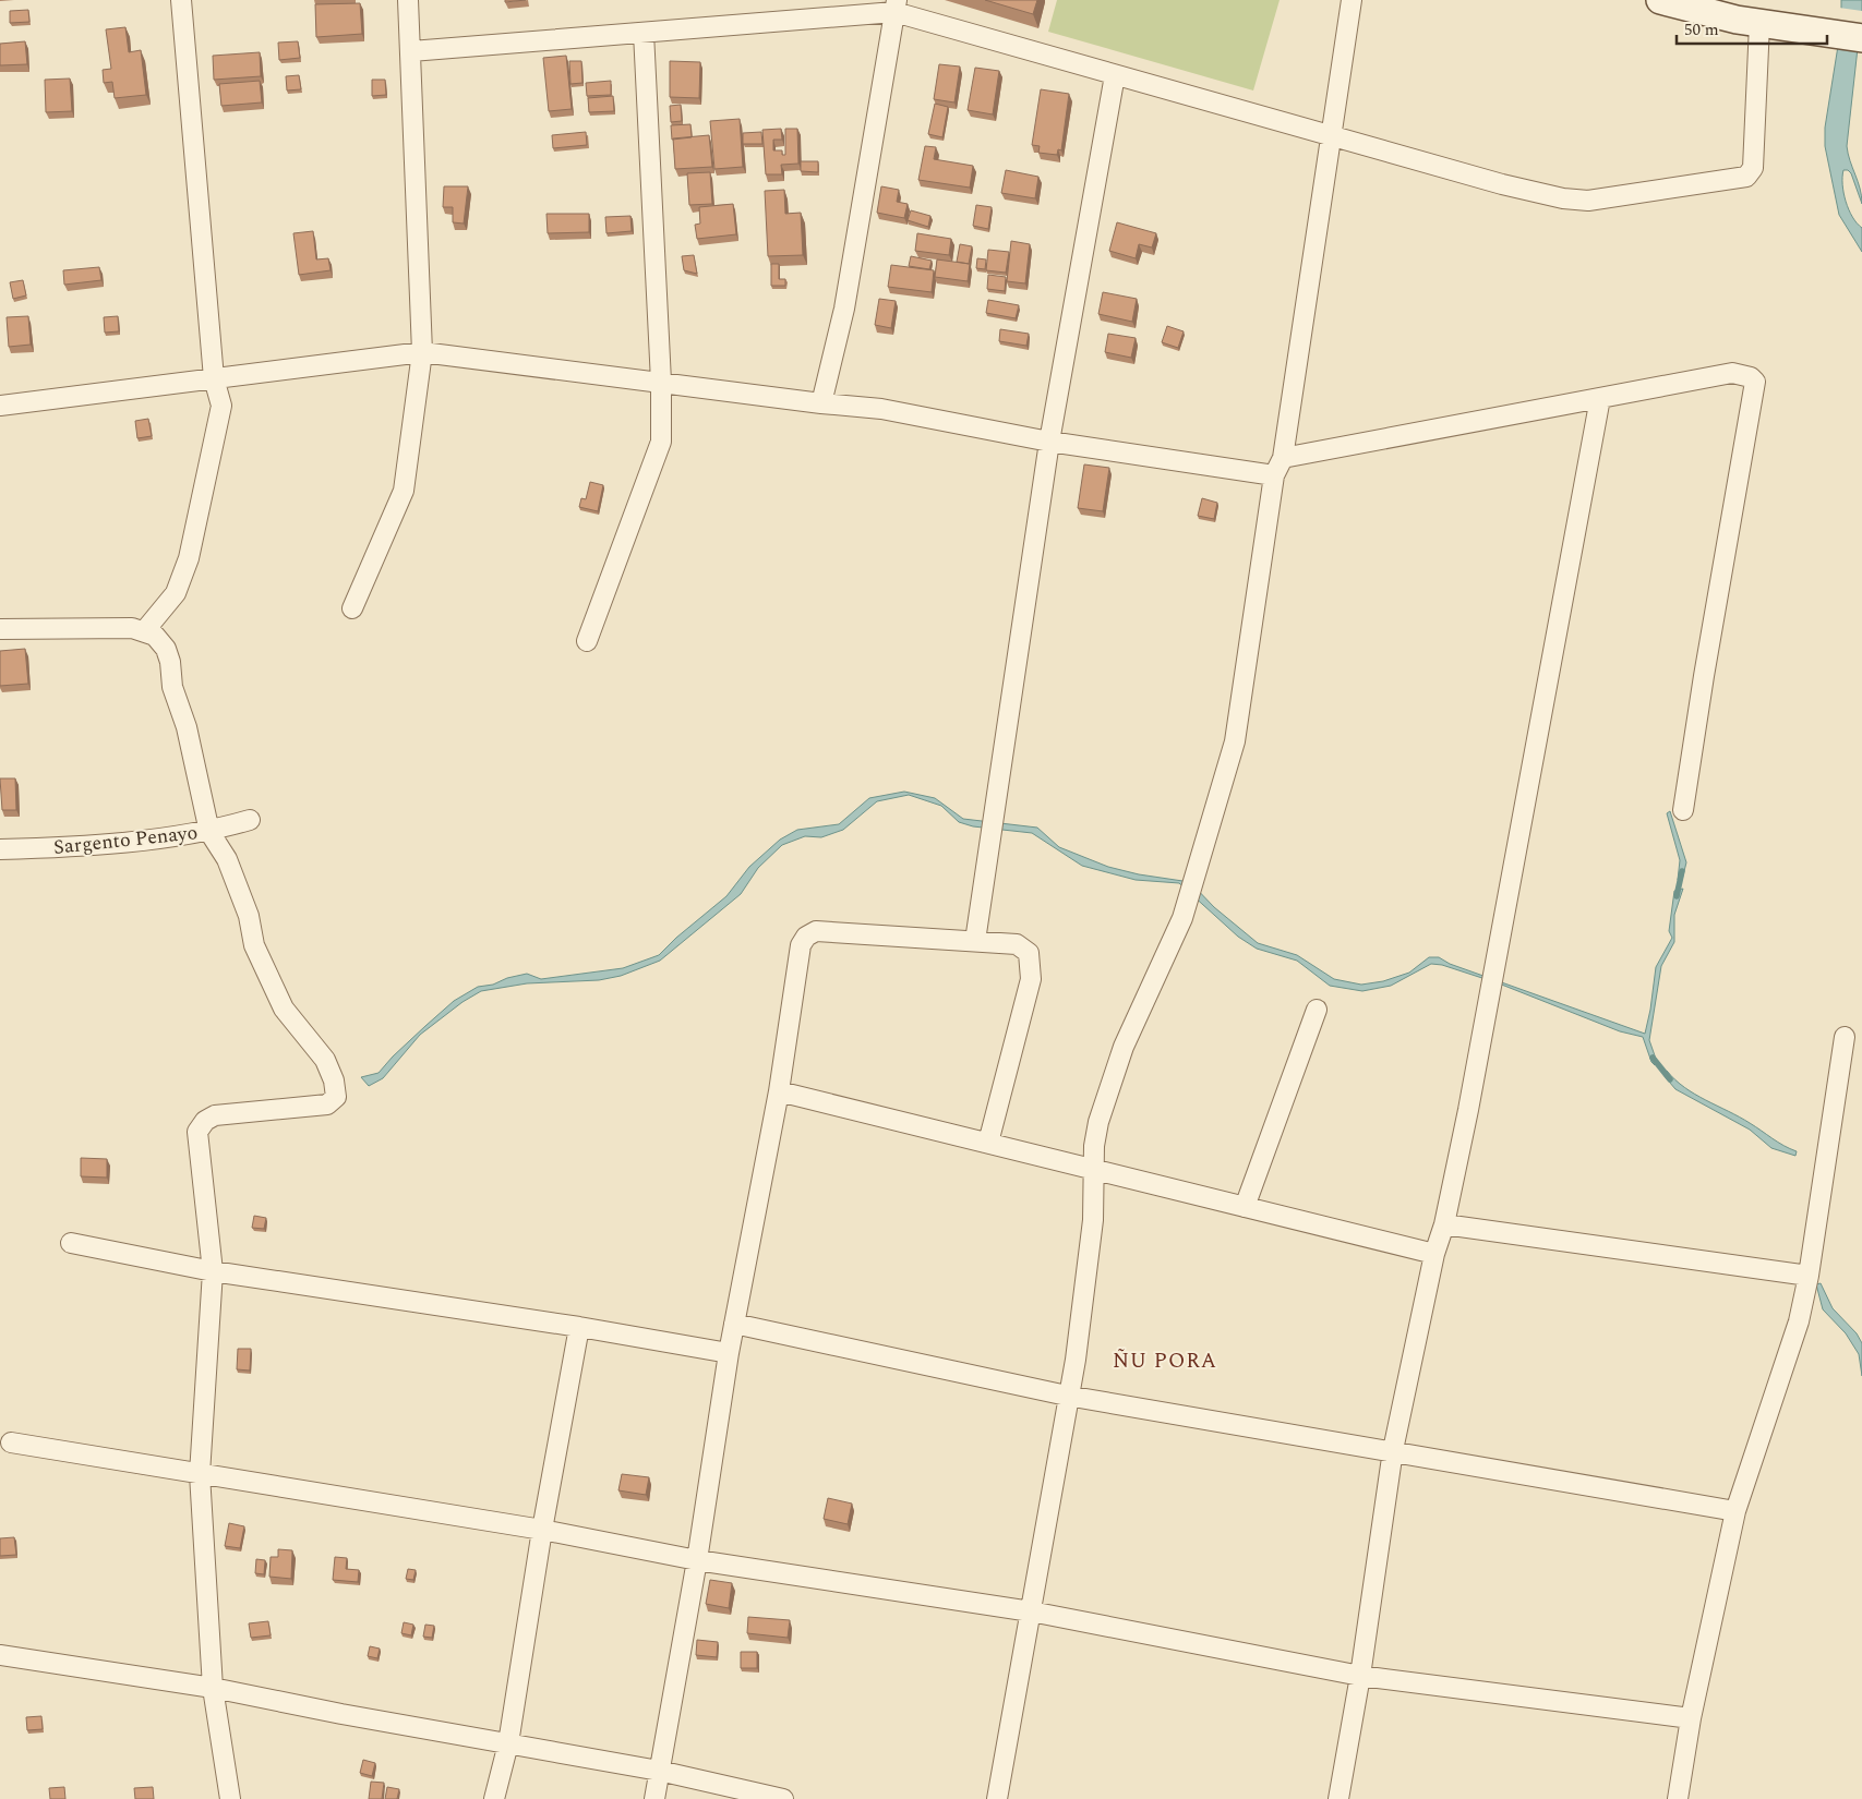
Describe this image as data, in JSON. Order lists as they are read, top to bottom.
{
  "streets": {
    "street": ["Sargento Penayo"]
  },
  "districts": ["ÑU PORA"],
  "scale_bar": "50 m"
}
